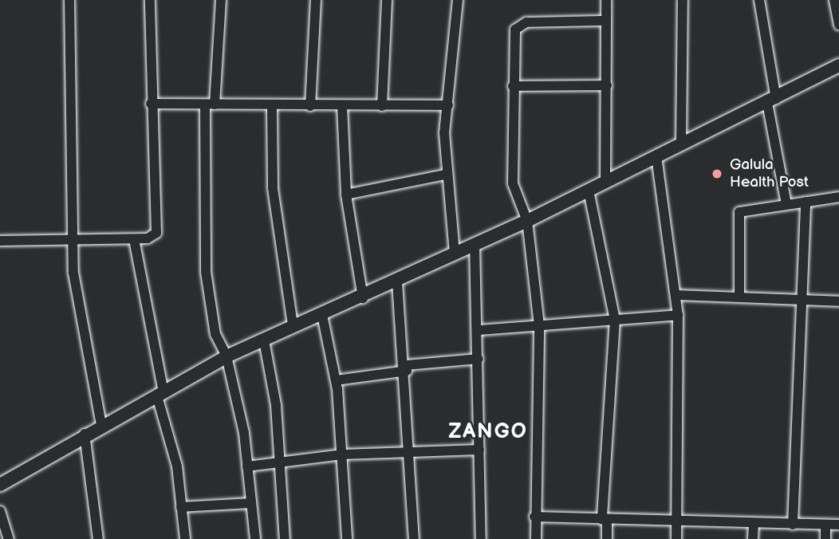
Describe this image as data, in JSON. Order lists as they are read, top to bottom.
{
  "districts": ["ZANGO"],
  "places": ["Galula Health Post"]
}
